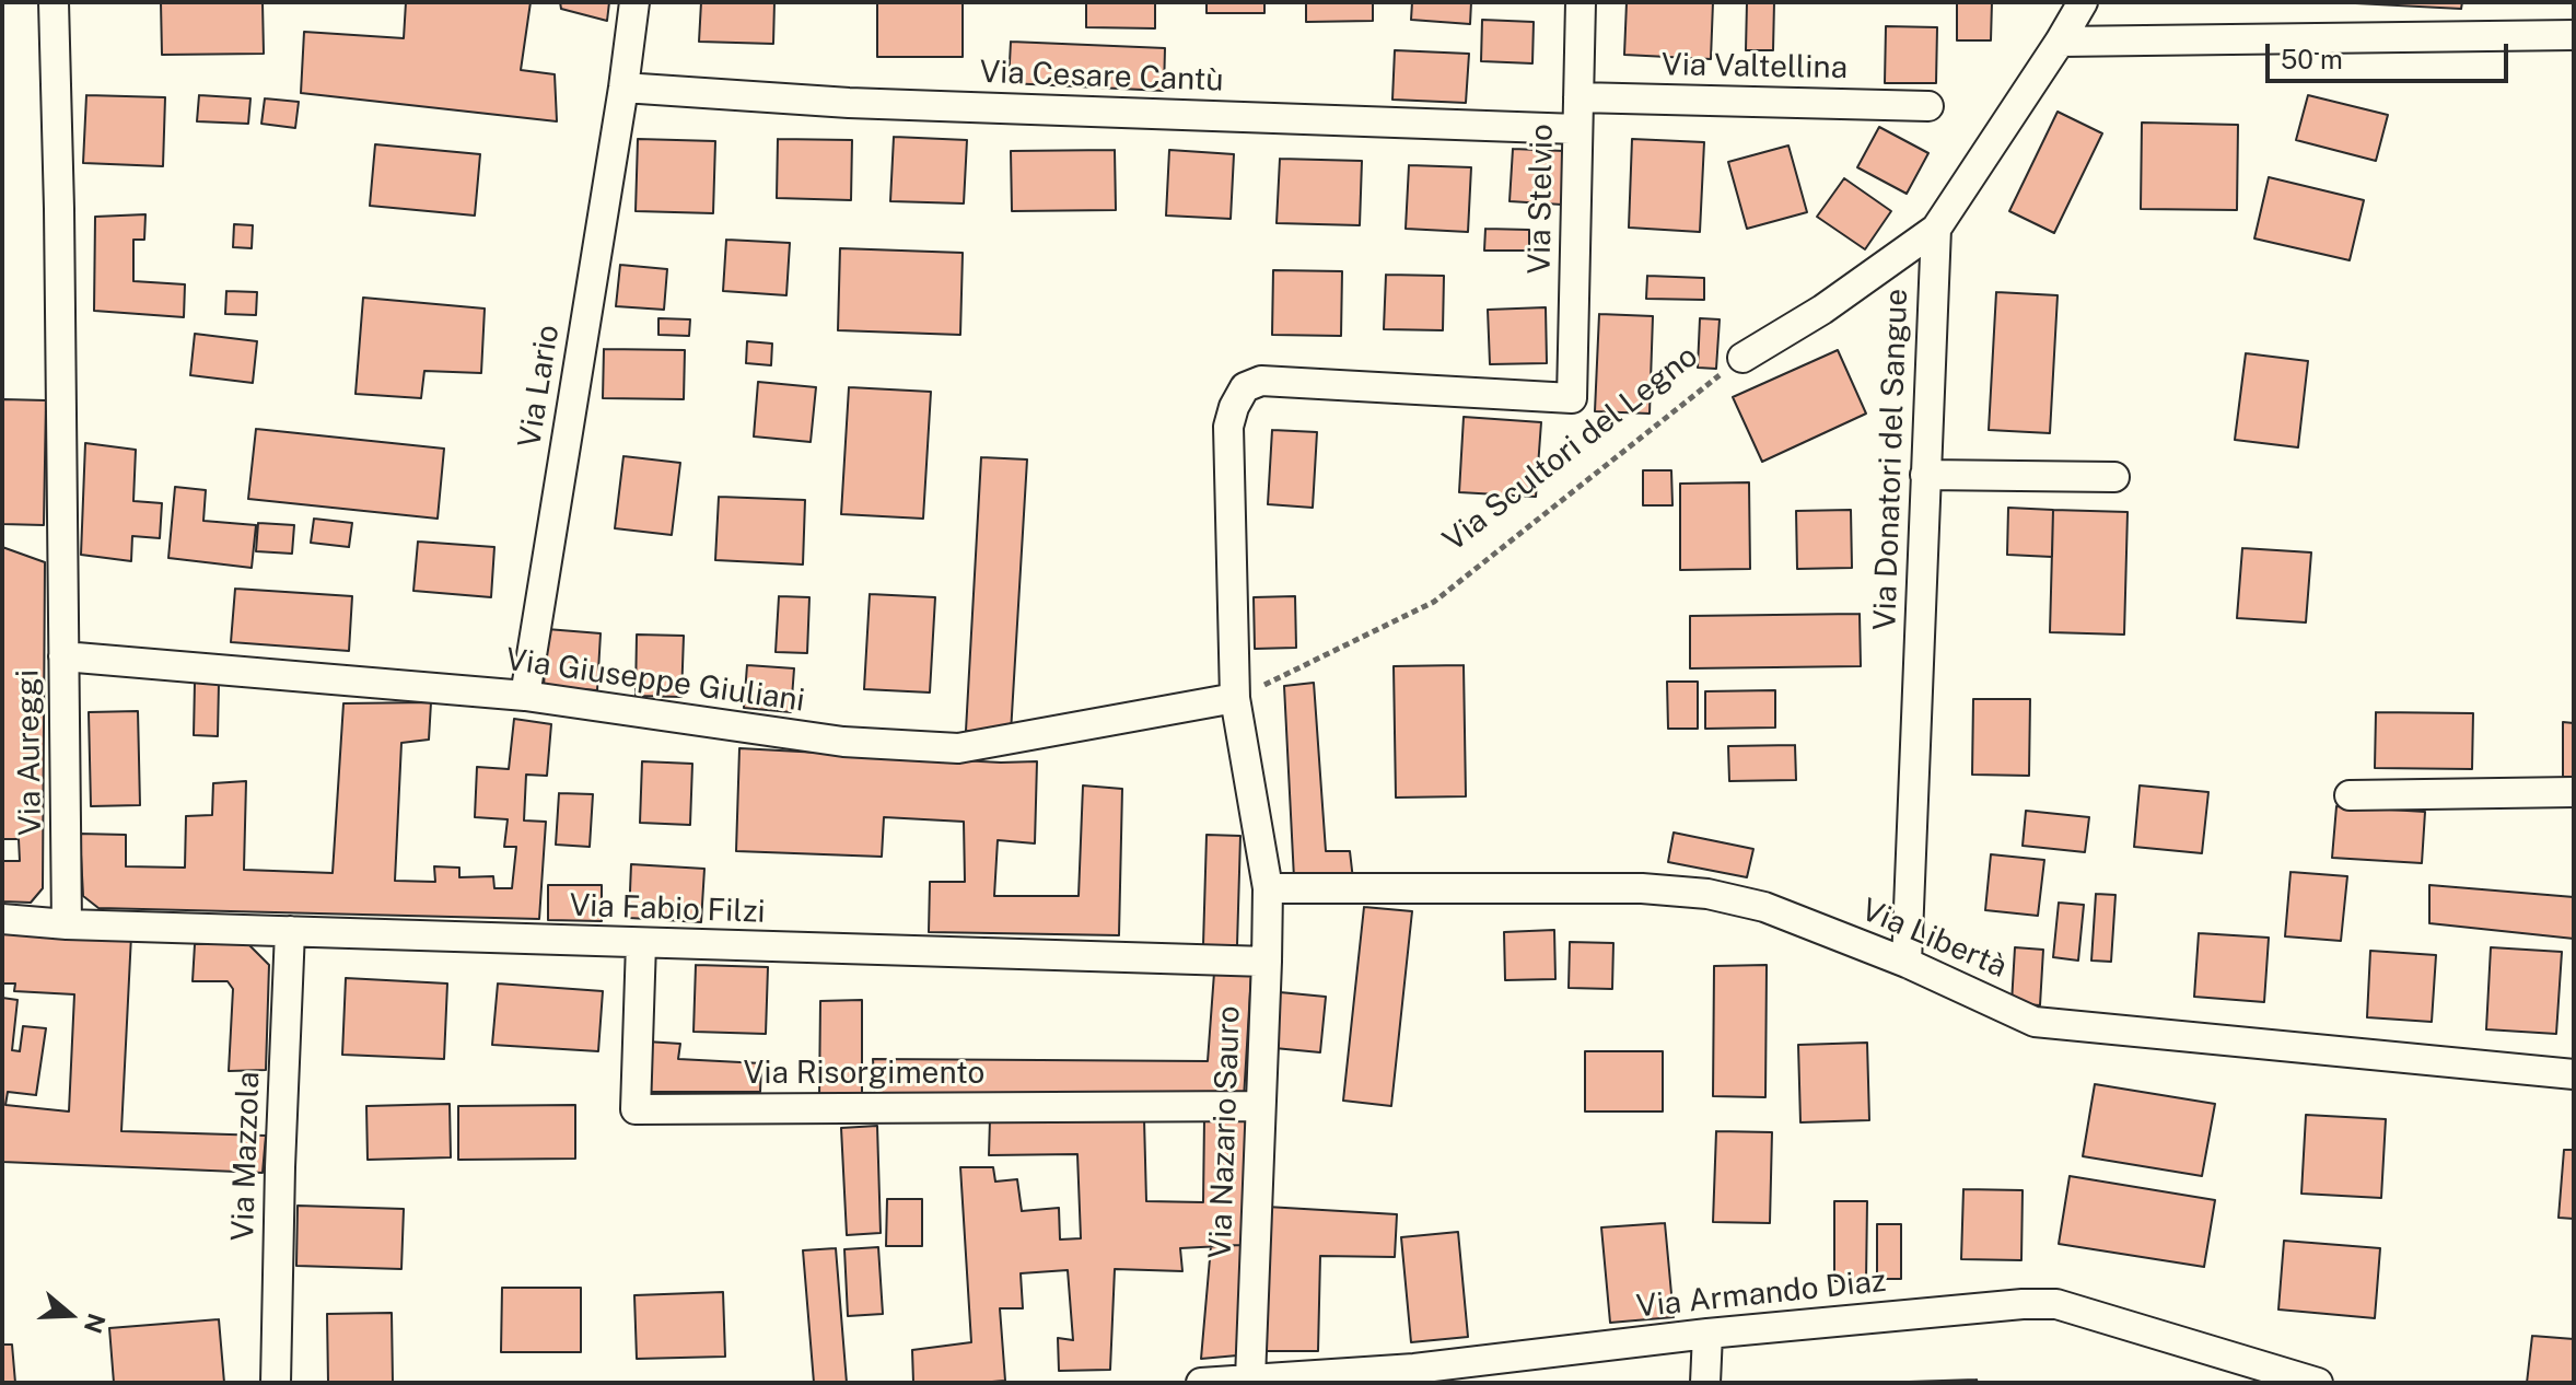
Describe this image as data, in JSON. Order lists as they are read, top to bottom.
{
  "streets": {
    "street": [
      "Via Valtellina",
      "Via Cesare Cantù",
      "Via Stelvio",
      "Via Lario",
      "Via Scultori del Legno",
      "Via Donatori del Sangue",
      "Via Giuseppe Giuliani",
      "Via Aureggi",
      "Via Fabio Filzi",
      "Via Libertà",
      "Via Risorgimento",
      "Via Nazario Sauro",
      "Via Mazzola",
      "Via Armando Diaz"
    ]
  },
  "crossings": [
    ["Via Valtellina", "Via Stelvio"],
    ["Via Cesare Cantù", "Via Stelvio"],
    ["Via Cesare Cantù", "Via Lario"],
    ["Via Stelvio", "Via Nazario Sauro"],
    ["Via Lario", "Via Giuseppe Giuliani"],
    ["Via Scultori del Legno", "Via Donatori del Sangue"],
    ["Via Scultori del Legno", "Via Giuseppe Giuliani"],
    ["Via Scultori del Legno", "Via Nazario Sauro"],
    ["Via Donatori del Sangue", "Via Libertà"],
    ["Via Giuseppe Giuliani", "Via Aureggi"],
    ["Via Giuseppe Giuliani", "Via Nazario Sauro"],
    ["Via Aureggi", "Via Fabio Filzi"],
    ["Via Fabio Filzi", "Via Risorgimento"],
    ["Via Fabio Filzi", "Via Nazario Sauro"],
    ["Via Fabio Filzi", "Via Mazzola"],
    ["Via Libertà", "Via Nazario Sauro"],
    ["Via Risorgimento", "Via Nazario Sauro"],
    ["Via Nazario Sauro", "Via Armando Diaz"]
  ],
  "scale_bar": "50 m",
  "north": "right"
}
